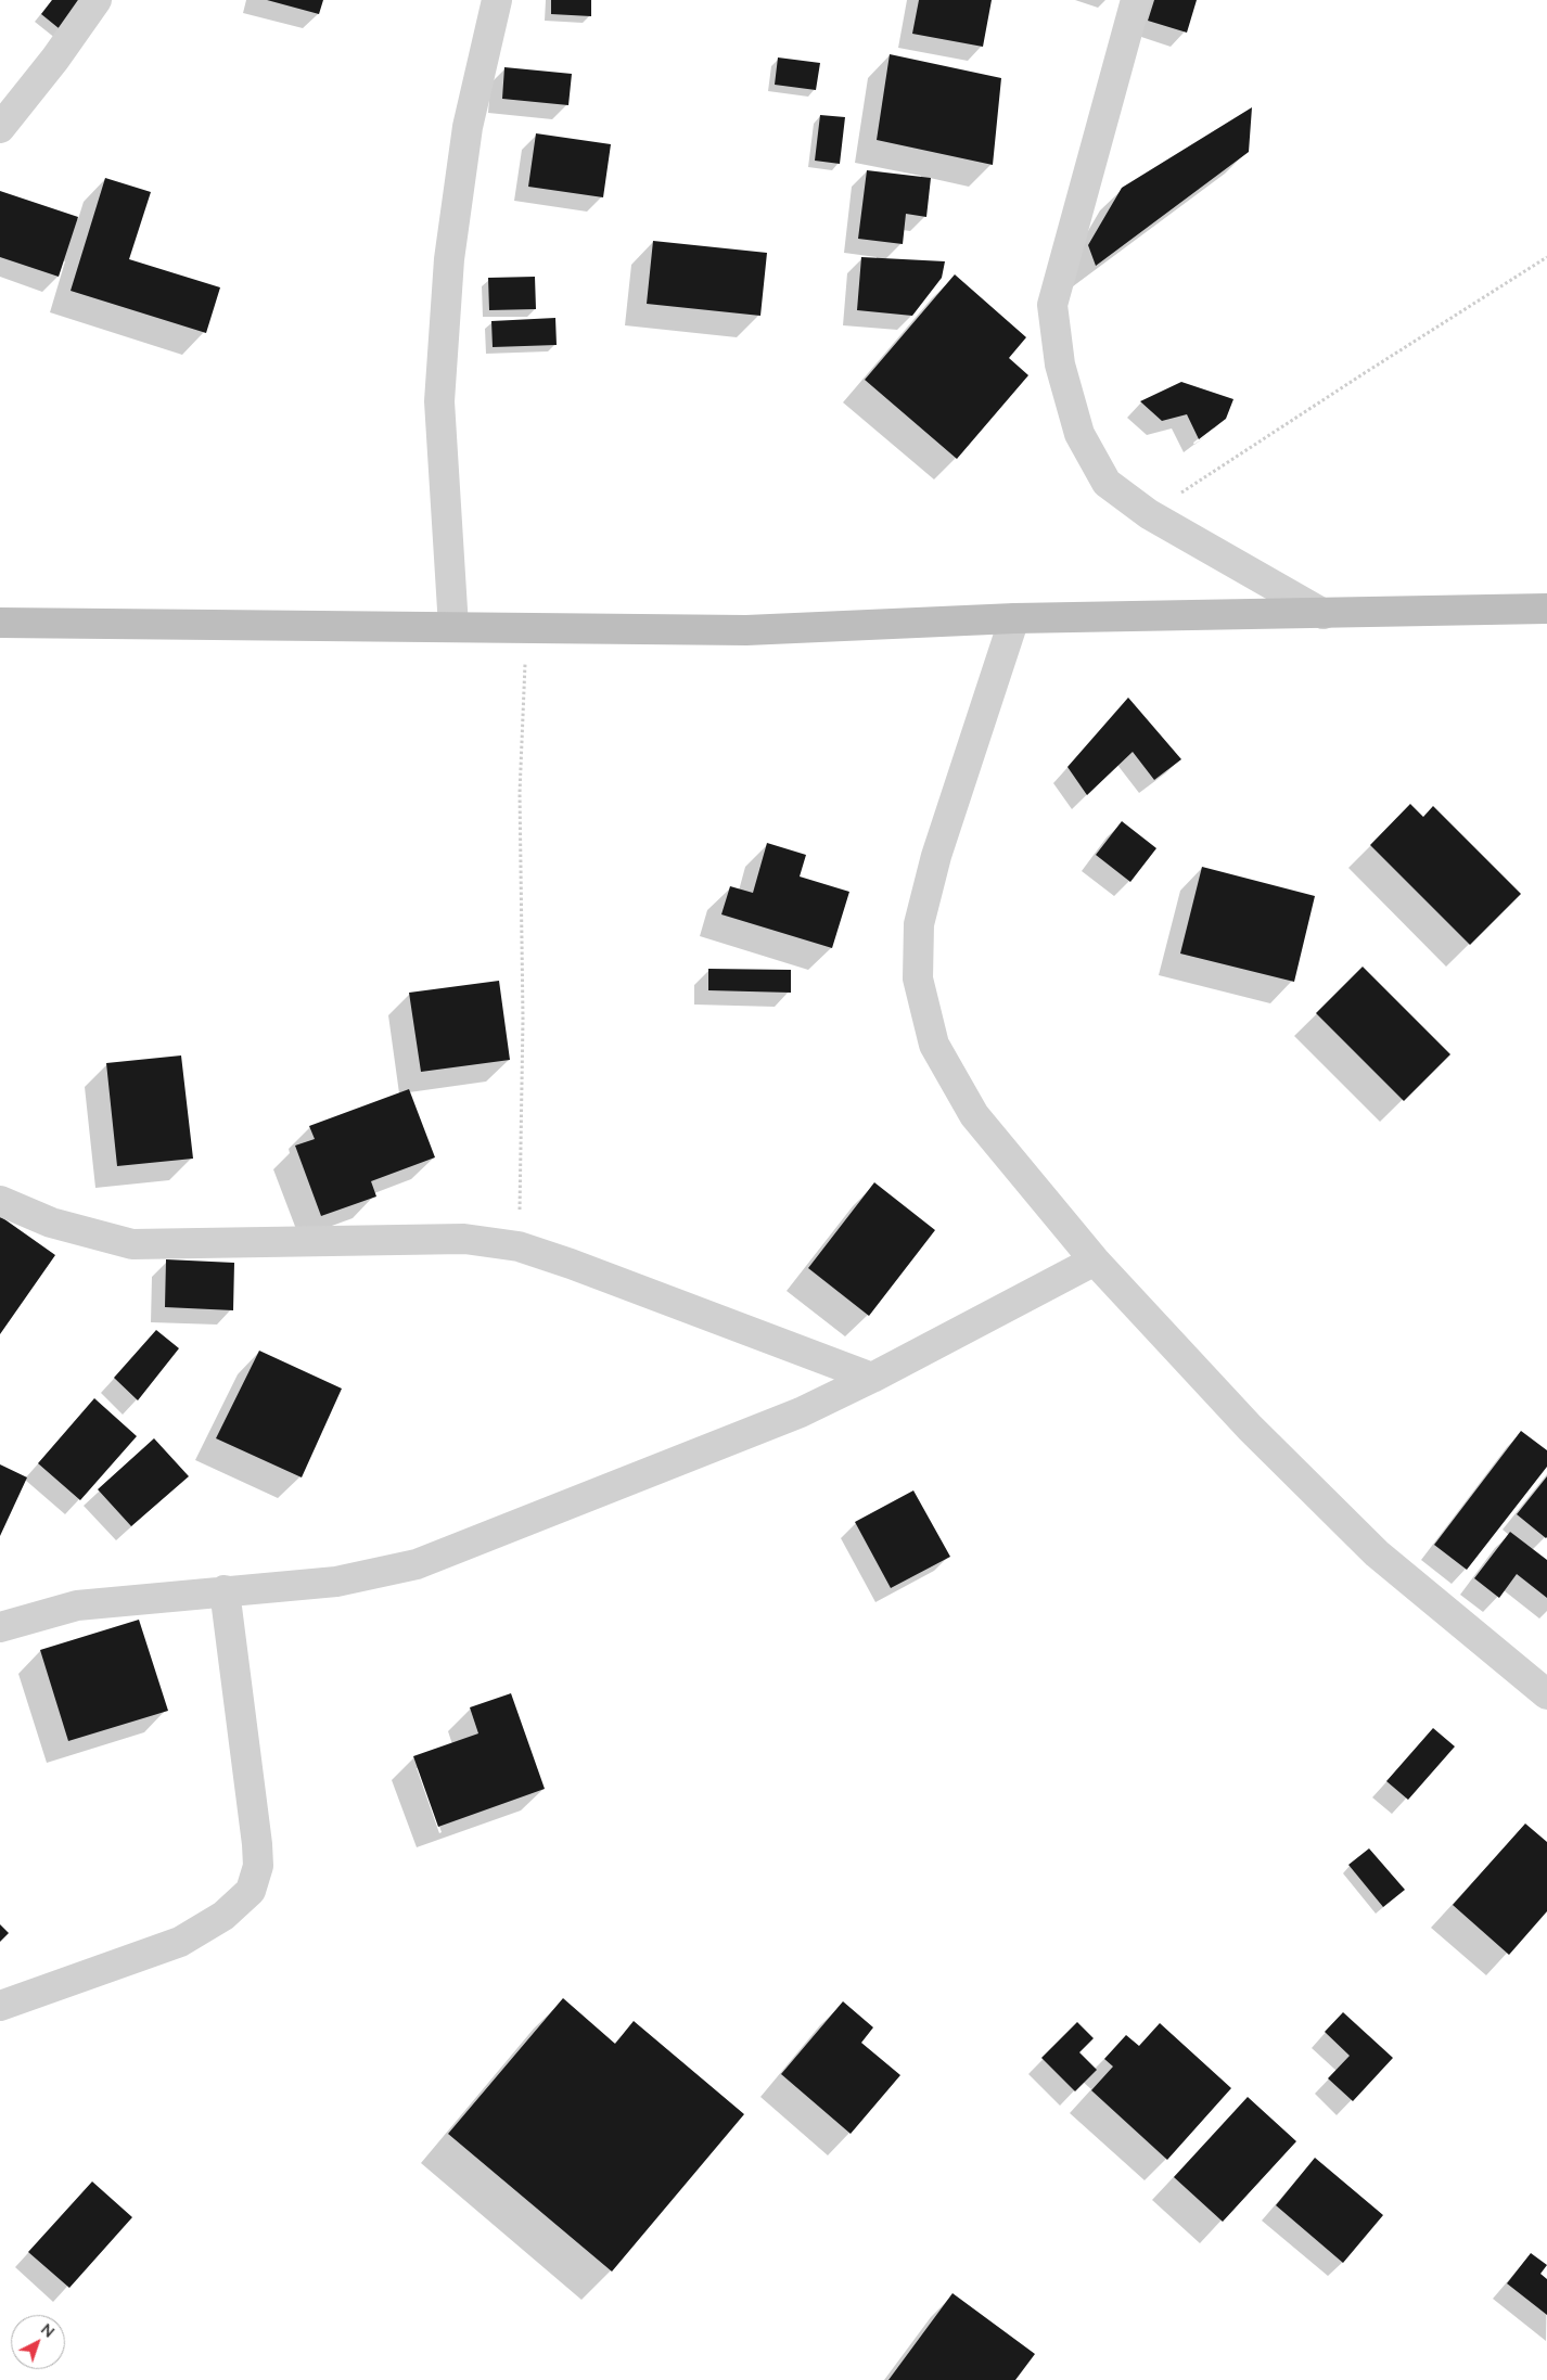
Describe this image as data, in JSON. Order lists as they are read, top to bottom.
{
  "north": "top right"
}
